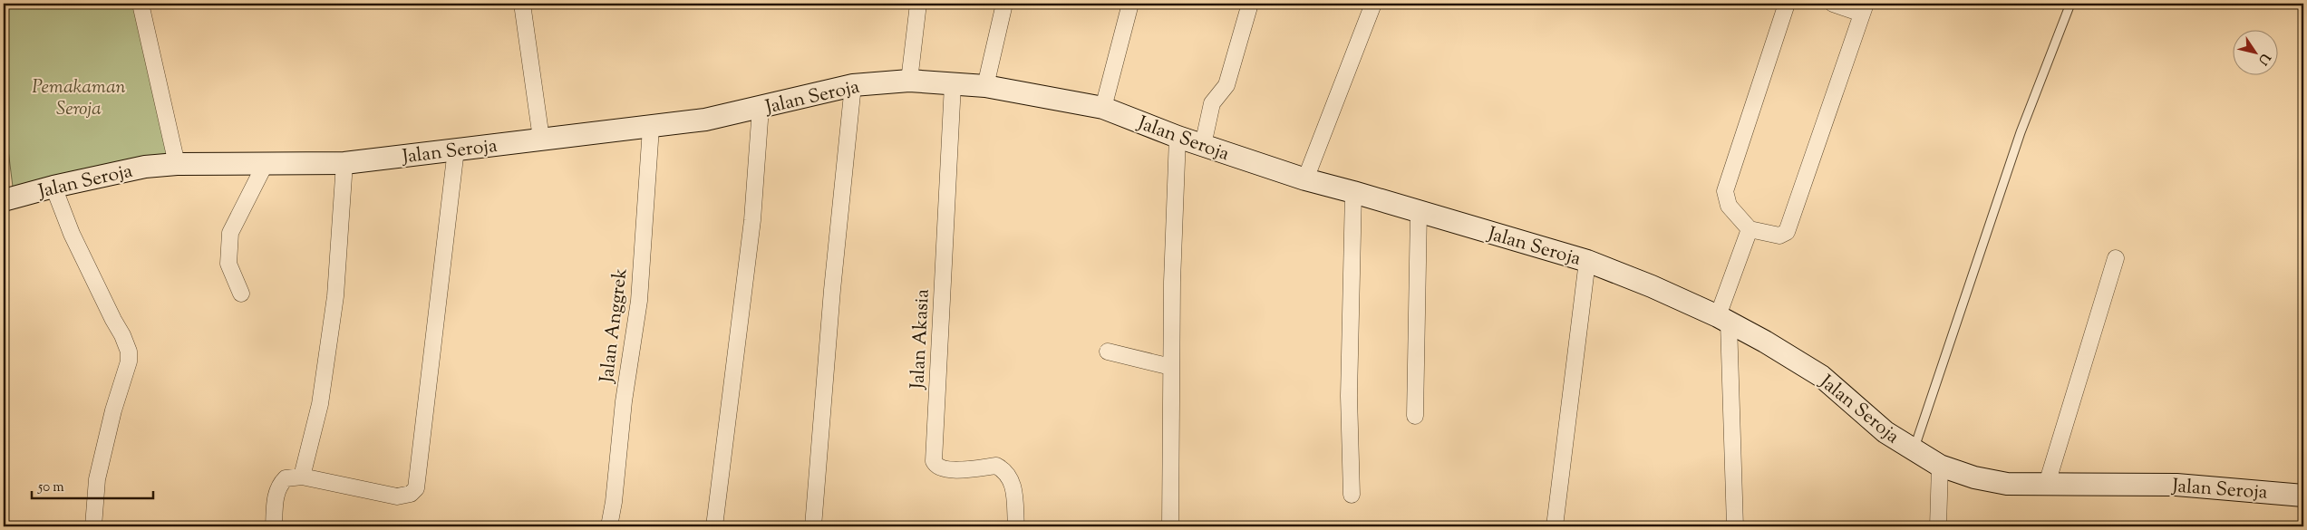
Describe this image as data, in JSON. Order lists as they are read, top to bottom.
{
  "streets": {
    "street": ["Jalan Seroja", "Jalan Anggrek", "Jalan Akasia"]
  },
  "crossings": [
    ["Jalan Seroja", "Jalan Anggrek"],
    ["Jalan Seroja", "Jalan Akasia"]
  ],
  "parks": ["Pemakaman Seroja"],
  "scale_bar": "50 m",
  "north": "bottom right"
}
